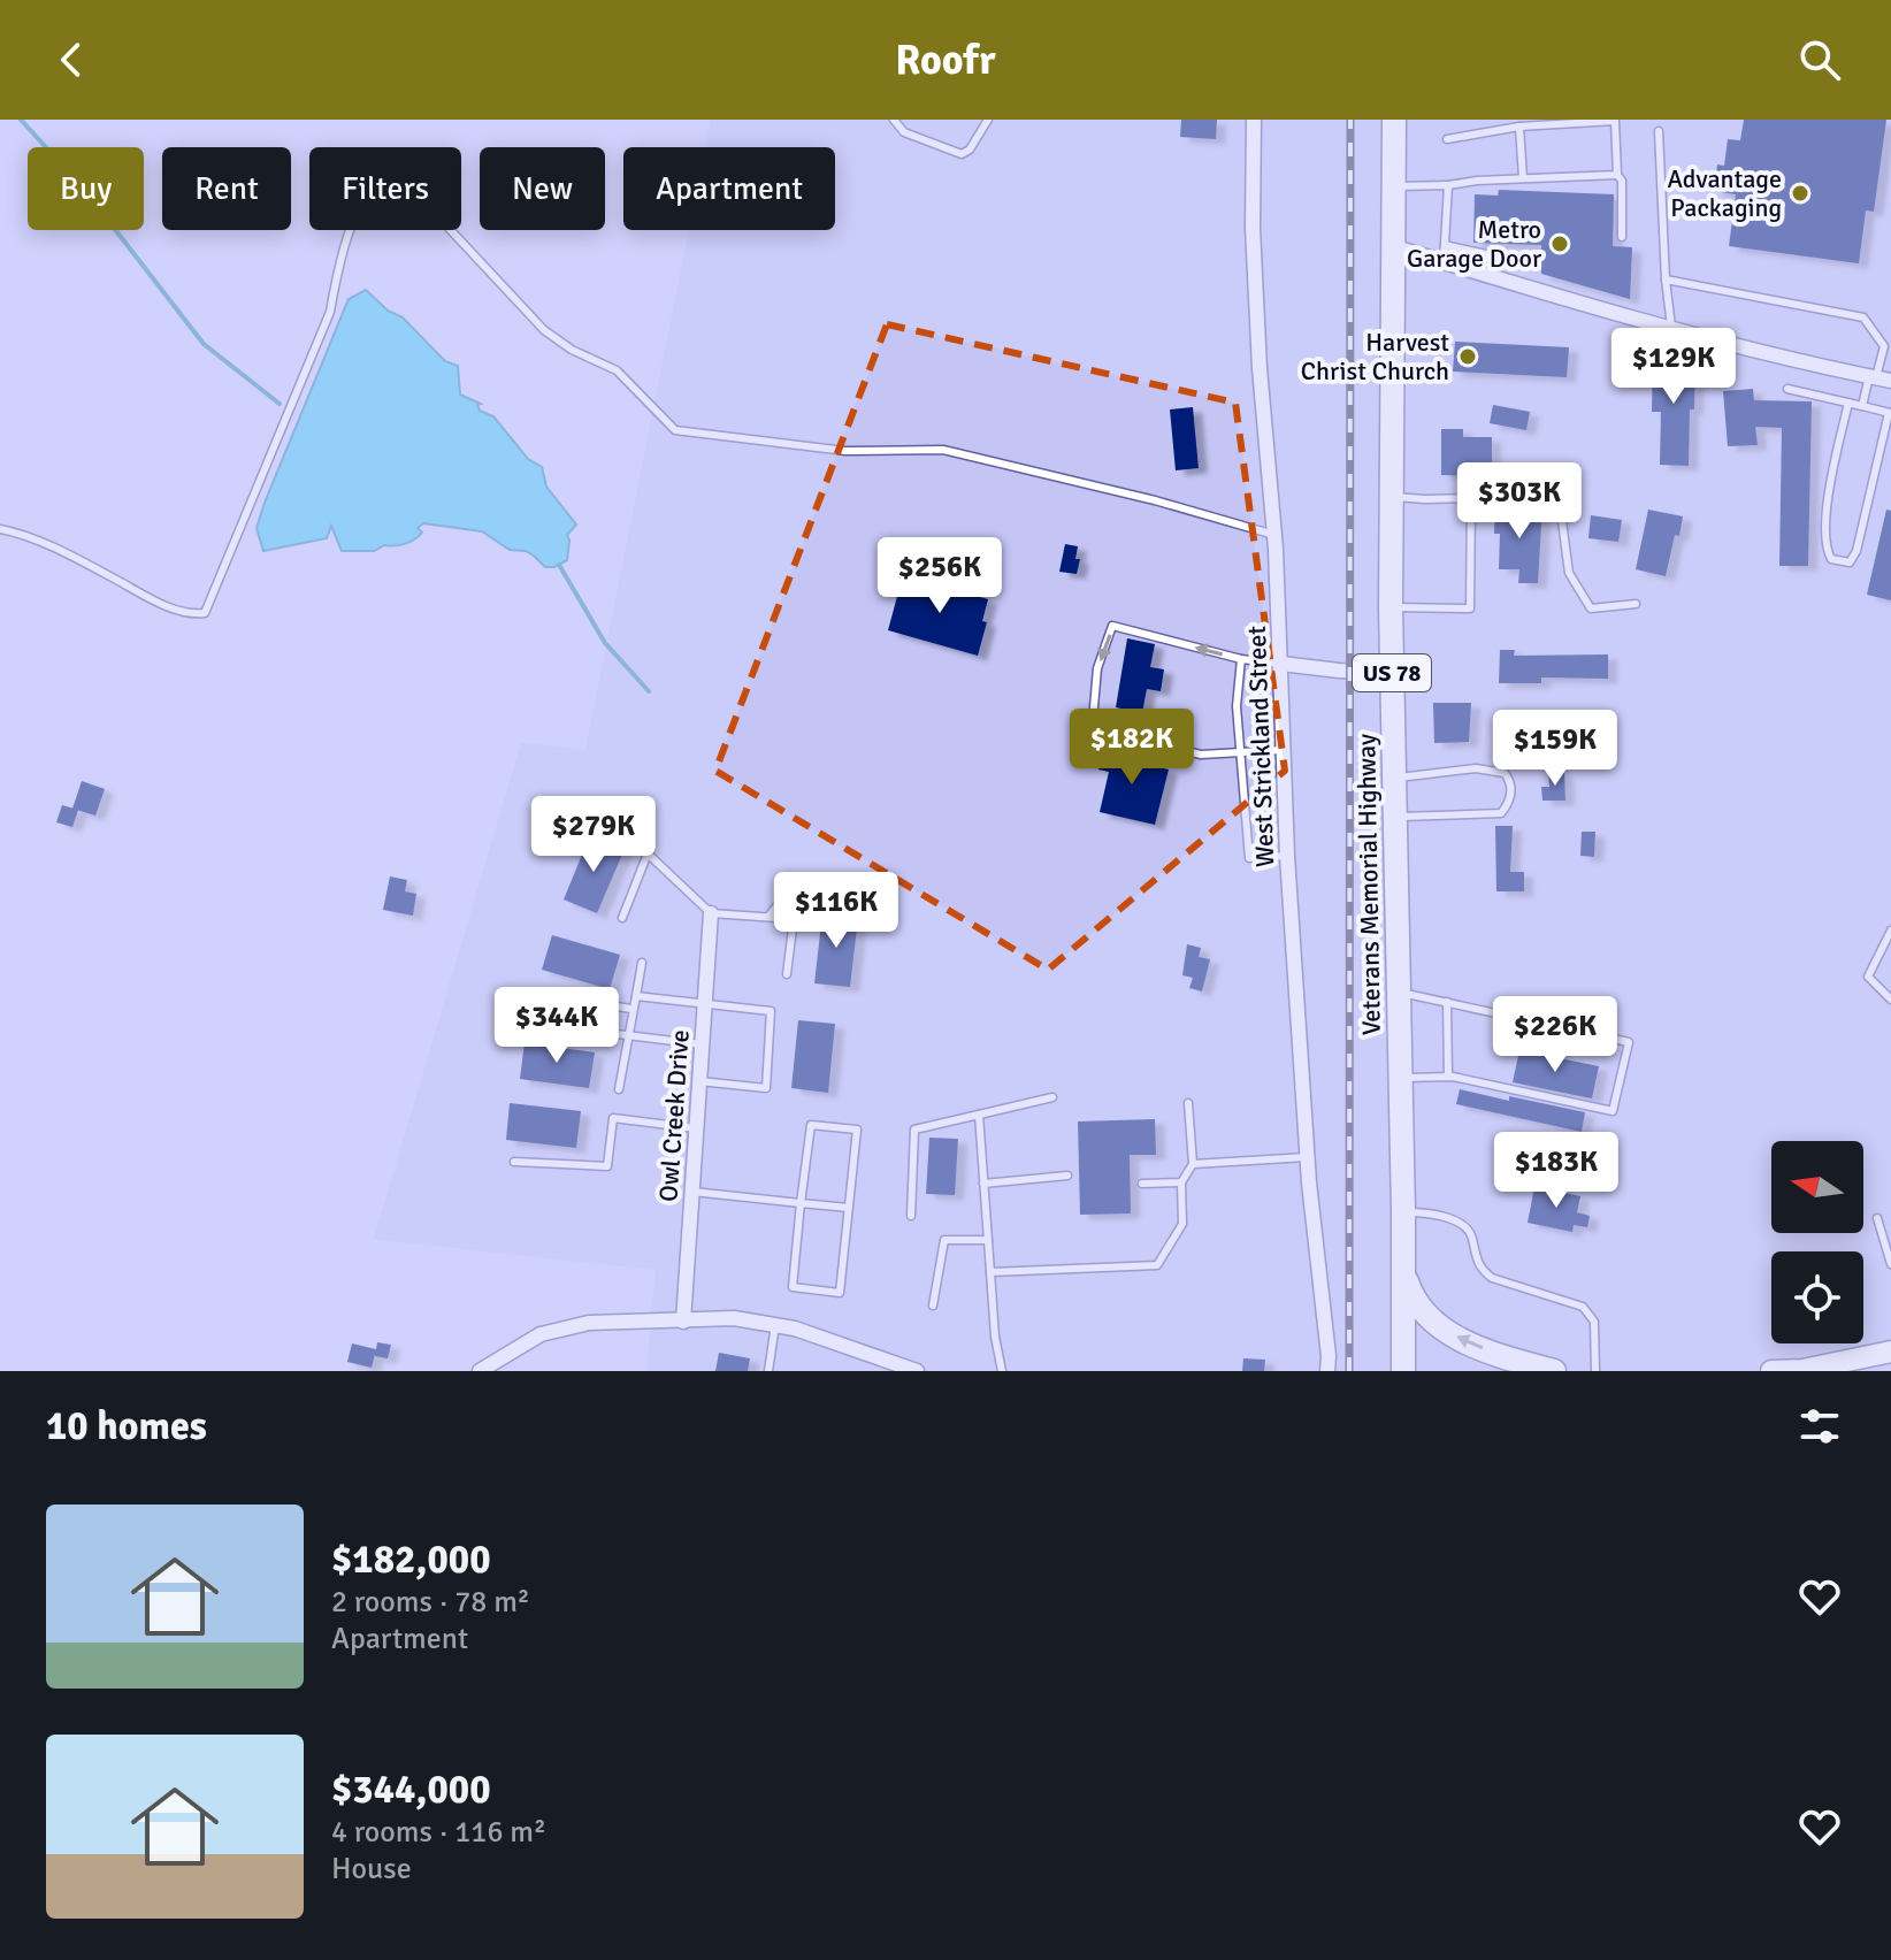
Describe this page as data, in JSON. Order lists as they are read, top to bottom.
{
  "streets": {
    "main road": ["US 78", "Veterans Memorial Highway"],
    "street": ["West Strickland Street", "Owl Creek Drive"]
  },
  "places": ["Advantage Packaging", "Metro Garage Door", "Harvest Christ Church"],
  "north": "left",
  "page": {
    "header": "Roofr",
    "chip": [
      "Buy",
      "Rent",
      "Filters",
      "New",
      "Apartment"
    ],
    "price": [
      "$129K",
      "$303K",
      "$256K",
      "$182K",
      "$159K",
      "$279K",
      "$116K",
      "$344K",
      "$226K",
      "$183K"
    ],
    "heading": "10 homes",
    "list": [
      {
        "name": "$182,000",
        "note": "2 rooms · 78 m² · Apartment"
      },
      {
        "name": "$344,000",
        "note": "4 rooms · 116 m² · House"
      }
    ]
  }
}
